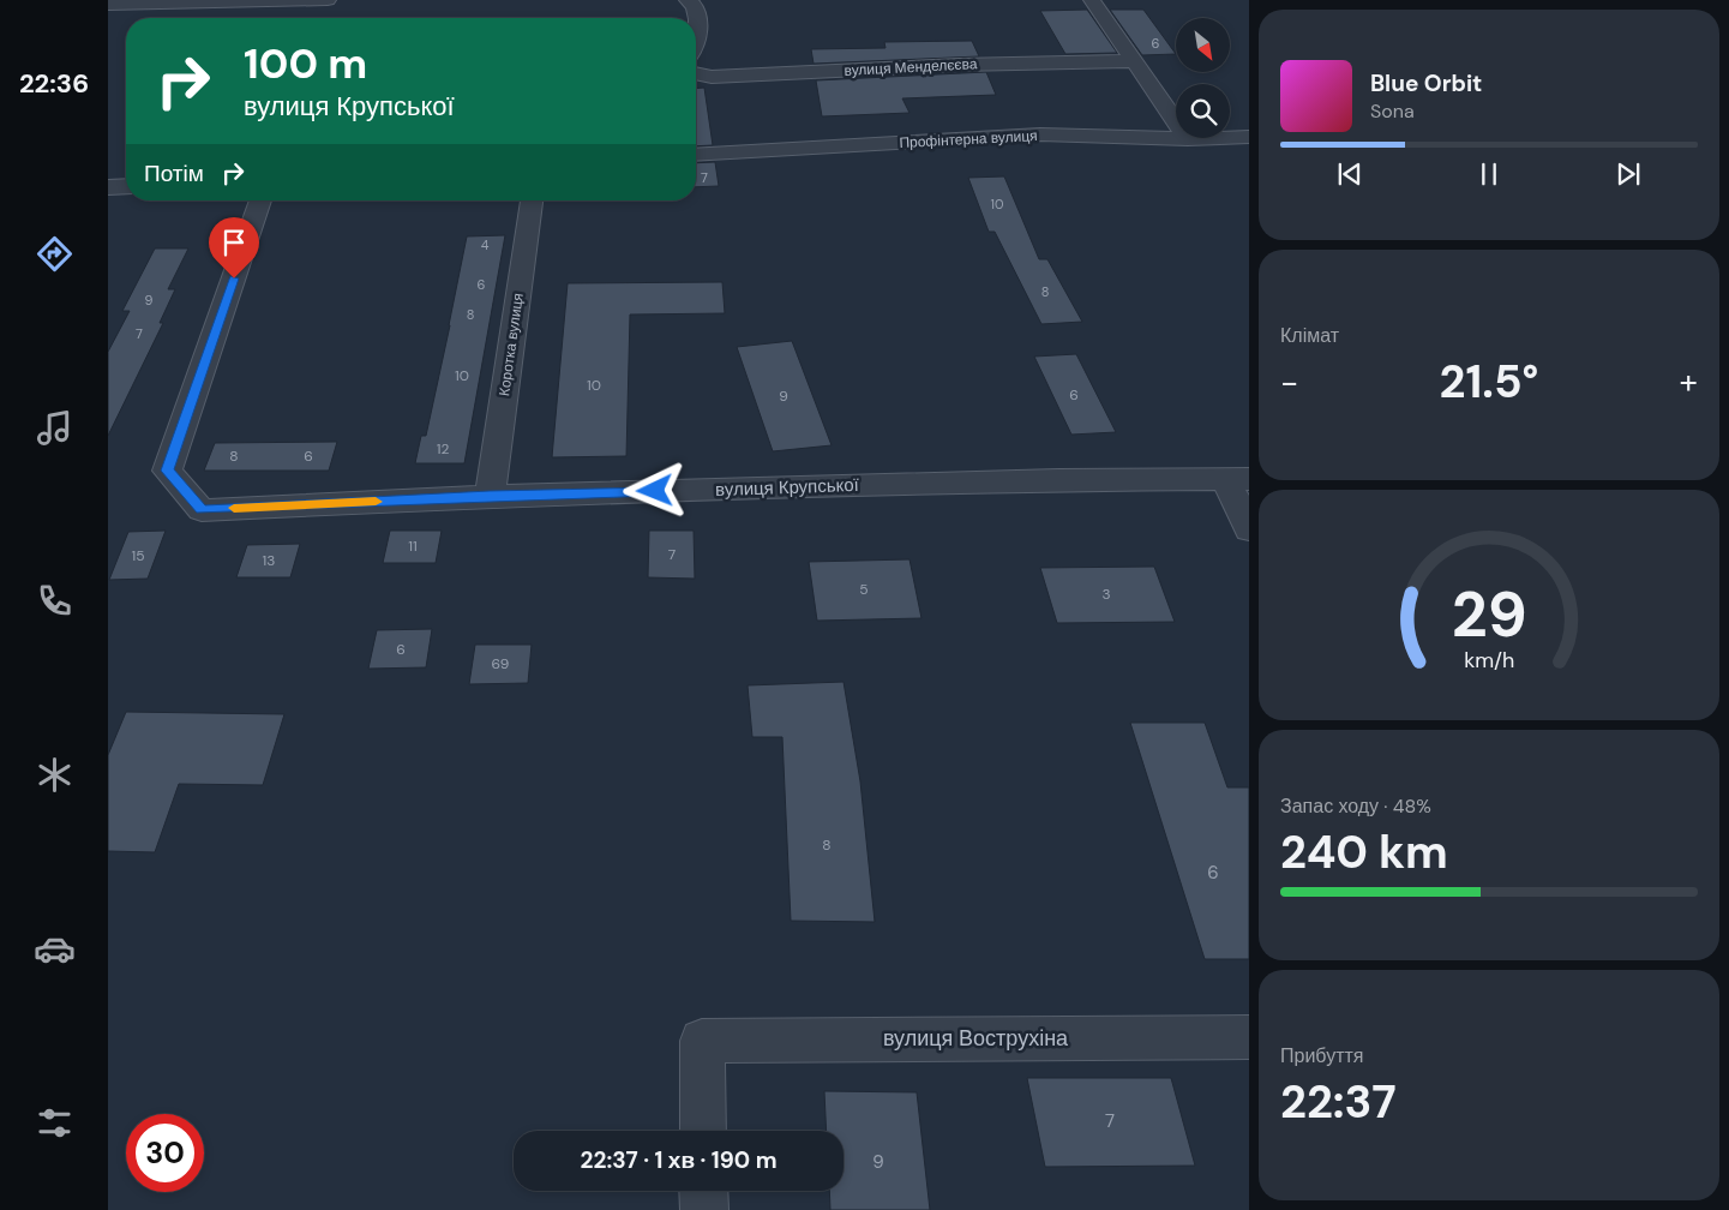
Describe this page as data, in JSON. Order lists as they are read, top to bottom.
{
  "streets": {
    "street": [
      "вулиця Менделєєва",
      "Профінтерна вулиця",
      "Коротка вулиця",
      "вулиця Крупської",
      "вулиця Вострухіна"
    ]
  },
  "crossings": [
    ["Коротка вулиця", "вулиця Крупської"]
  ],
  "house_numbers": [
    "6",
    "7",
    "10",
    "4",
    "6",
    "8",
    "9",
    "8",
    "7",
    "10",
    "10",
    "6",
    "9",
    "12",
    "8",
    "6",
    "11",
    "7",
    "15",
    "13",
    "5",
    "3",
    "6",
    "69",
    "8",
    "6",
    "7",
    "9"
  ],
  "north": "bottom right",
  "page": {
    "tabs": "22:36",
    "turn": ["100 m", "вулиця Крупської"],
    "song": ["Blue Orbit", "Sona"],
    "then": "Потім",
    "tile": [
      "Клімат",
      ["Запас ходу · 48%", "240 km"],
      ["Прибуття", "22:37"]
    ],
    "heat": ["−", "21.5°", "+"],
    "limit": "30",
    "trip": "22:37 · 1 хв · 190 m",
    "gauge": ["29", "km/h"]
  }
}
